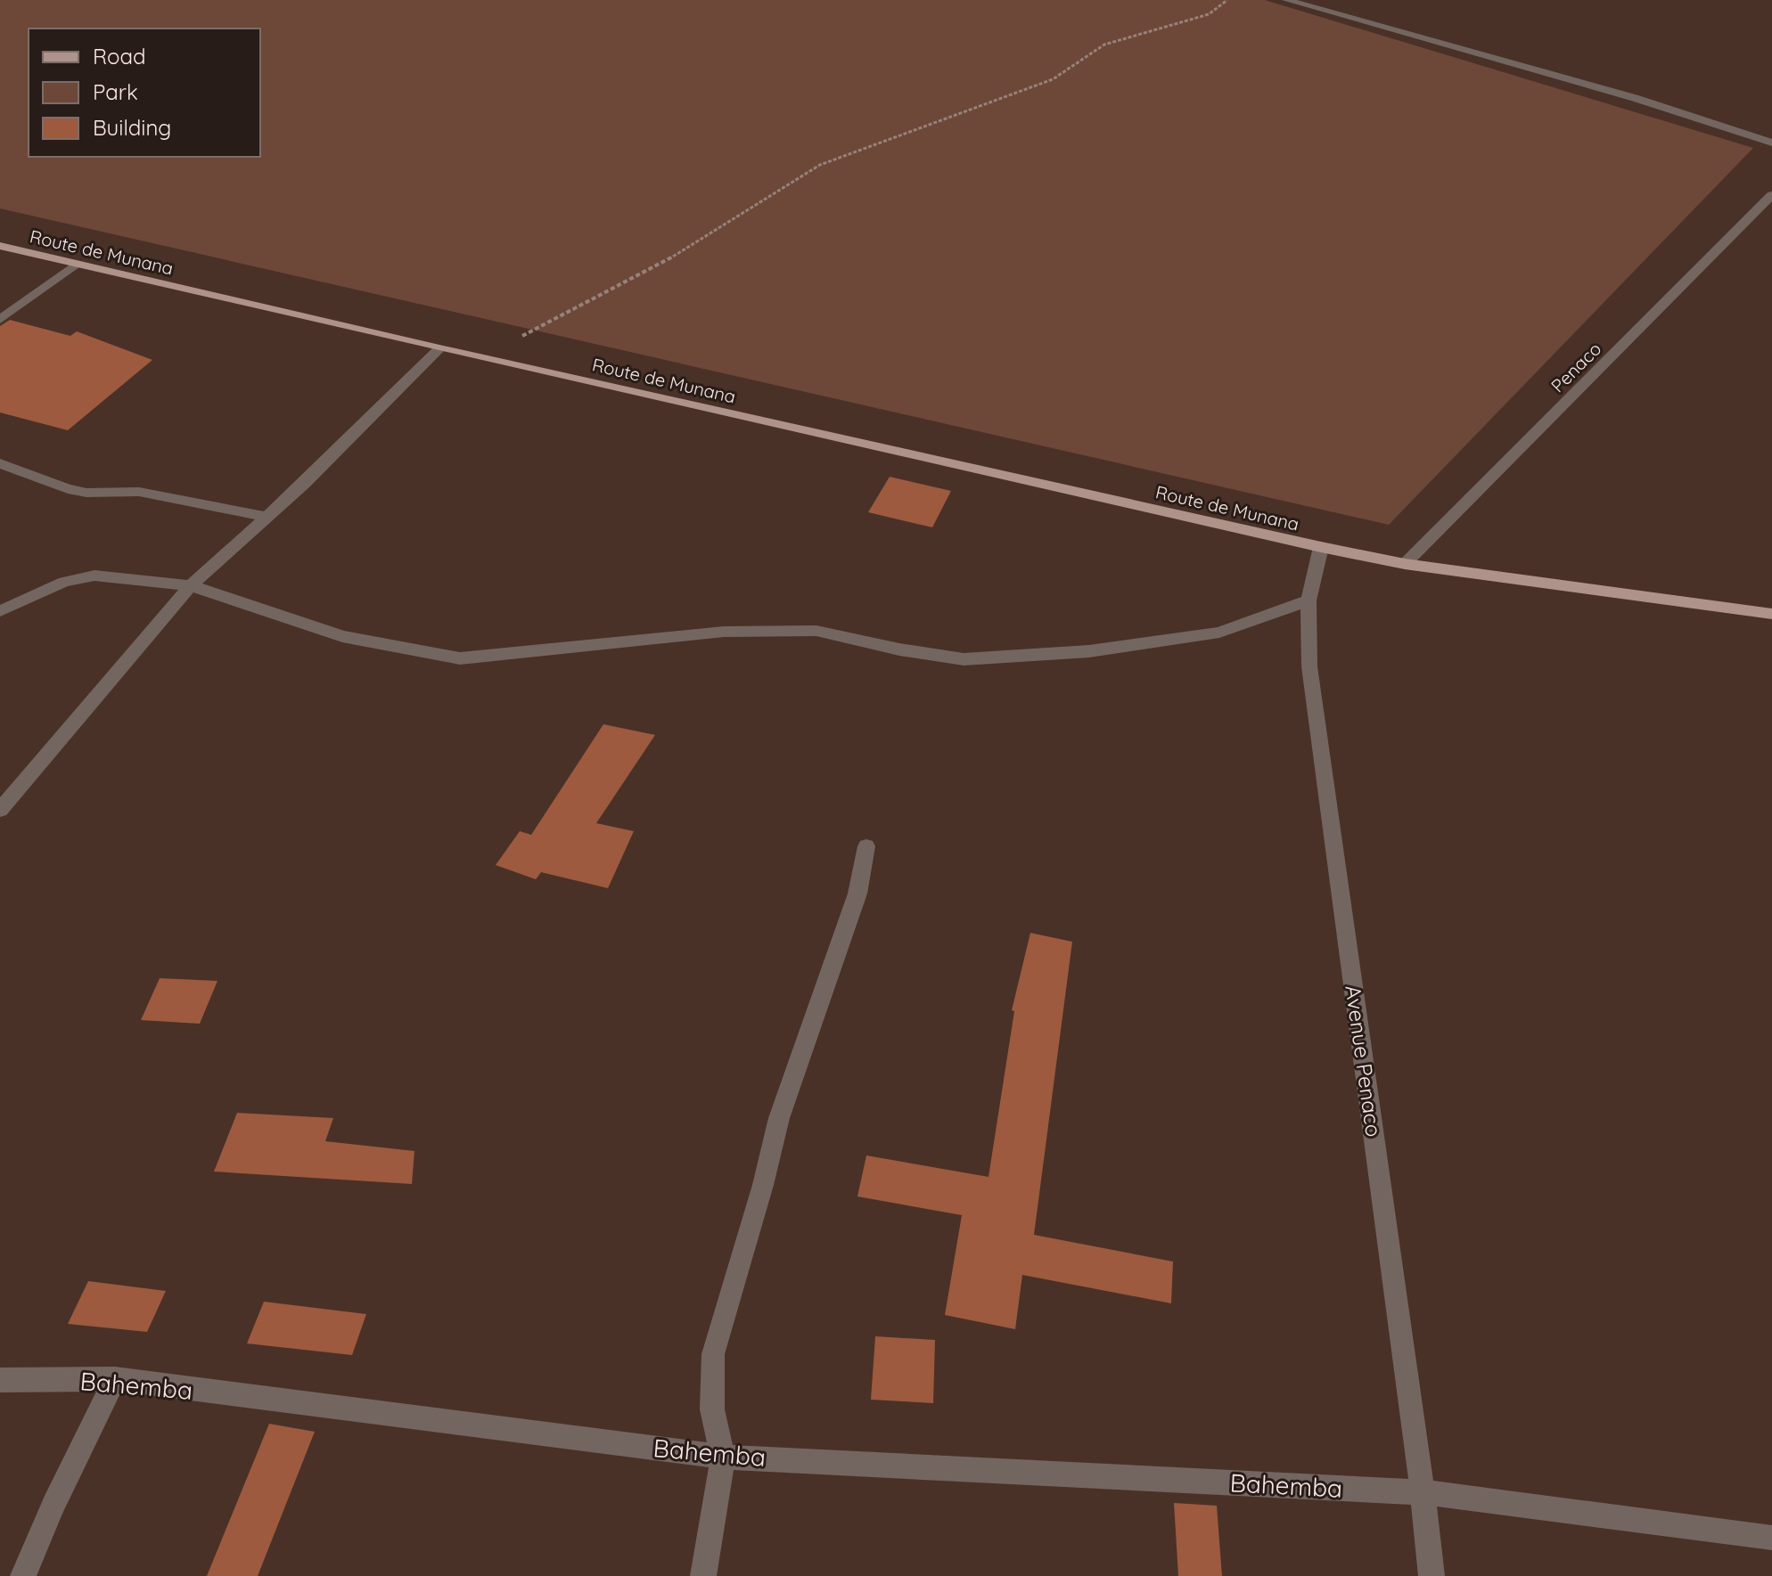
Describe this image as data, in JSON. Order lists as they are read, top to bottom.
{
  "streets": {
    "main road": ["Route de Munana"],
    "street": ["Penaco", "Avenue Penaco", "Bahemba"]
  },
  "crossings": [
    ["Route de Munana", "Penaco"],
    ["Route de Munana", "Avenue Penaco"],
    ["Avenue Penaco", "Bahemba"]
  ],
  "legend": ["Road", "Park", "Building"]
}
